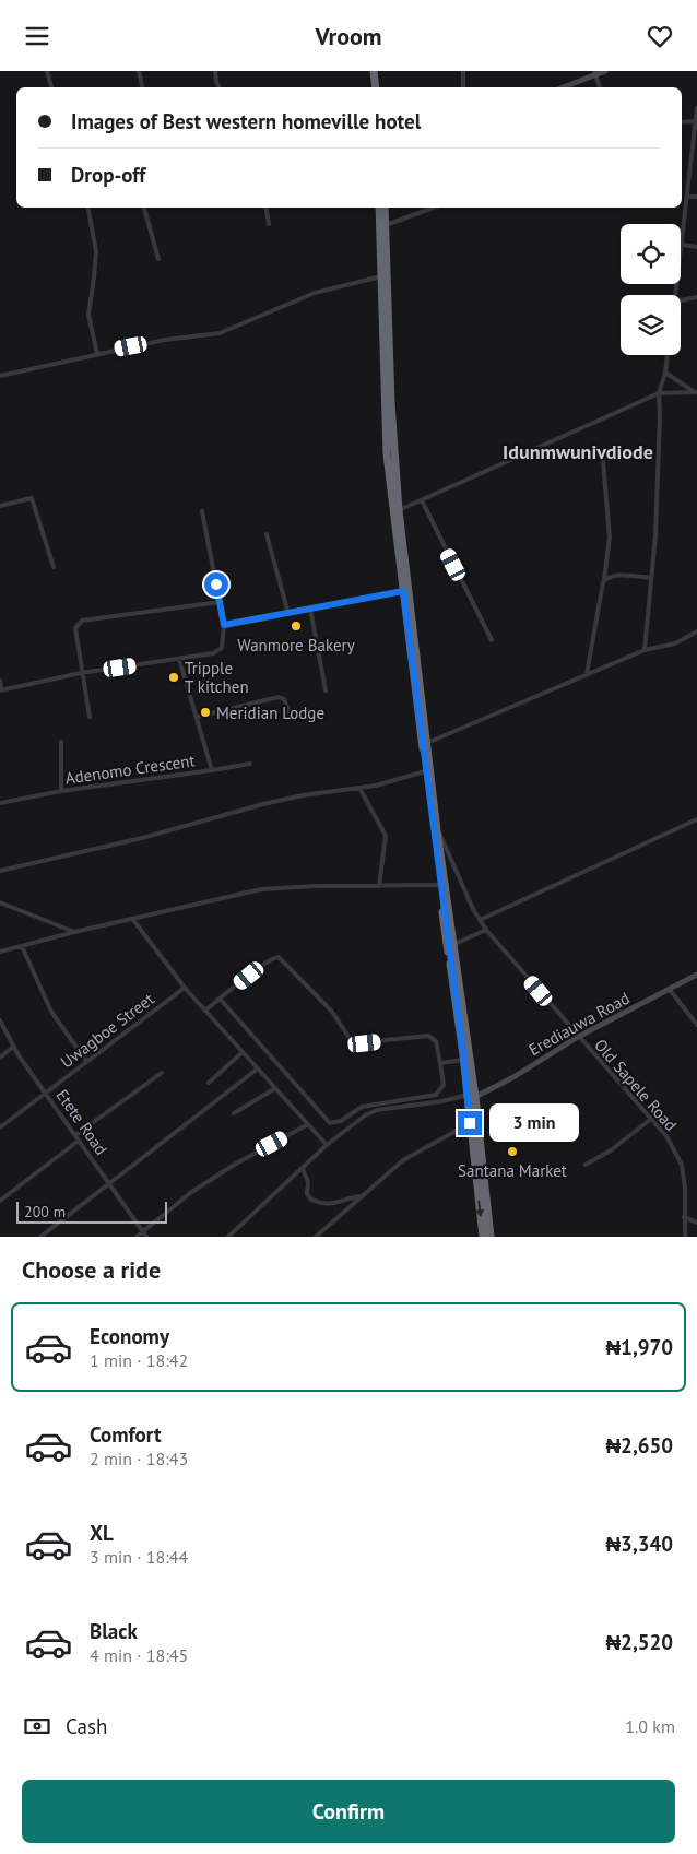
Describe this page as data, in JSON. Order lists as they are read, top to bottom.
{
  "streets": {
    "street": [
      "Adenomo Crescent",
      "Erediauwa Road",
      "Uwagboe Street",
      "Old Sapele Road",
      "Etete Road"
    ]
  },
  "crossings": [
    ["Erediauwa Road", "Old Sapele Road"],
    ["Uwagboe Street", "Etete Road"]
  ],
  "districts": ["Idunmwunivdiode"],
  "places": [
    "Wanmore Bakery",
    "Tripple T kitchen",
    "Meridian Lodge",
    "Santana Market"
  ],
  "scale_bar": "200 m",
  "page": {
    "header": "Vroom",
    "banner": ["Images of Best western homeville hotel", "Drop-off"],
    "bubble": "3 min",
    "scale": "200 m",
    "heading": "Choose a ride",
    "list": [
      {
        "name": "Economy",
        "note": "1 min · 18:42",
        "value": "₦1,970"
      },
      {
        "name": "Comfort",
        "note": "2 min · 18:43",
        "value": "₦2,650"
      },
      {
        "name": "XL",
        "note": "3 min · 18:44",
        "value": "₦3,340"
      },
      {
        "name": "Black",
        "note": "4 min · 18:45",
        "value": "₦2,520"
      }
    ],
    "pay": ["Cash", "1.0 km"],
    "buttons": "Confirm"
  }
}
